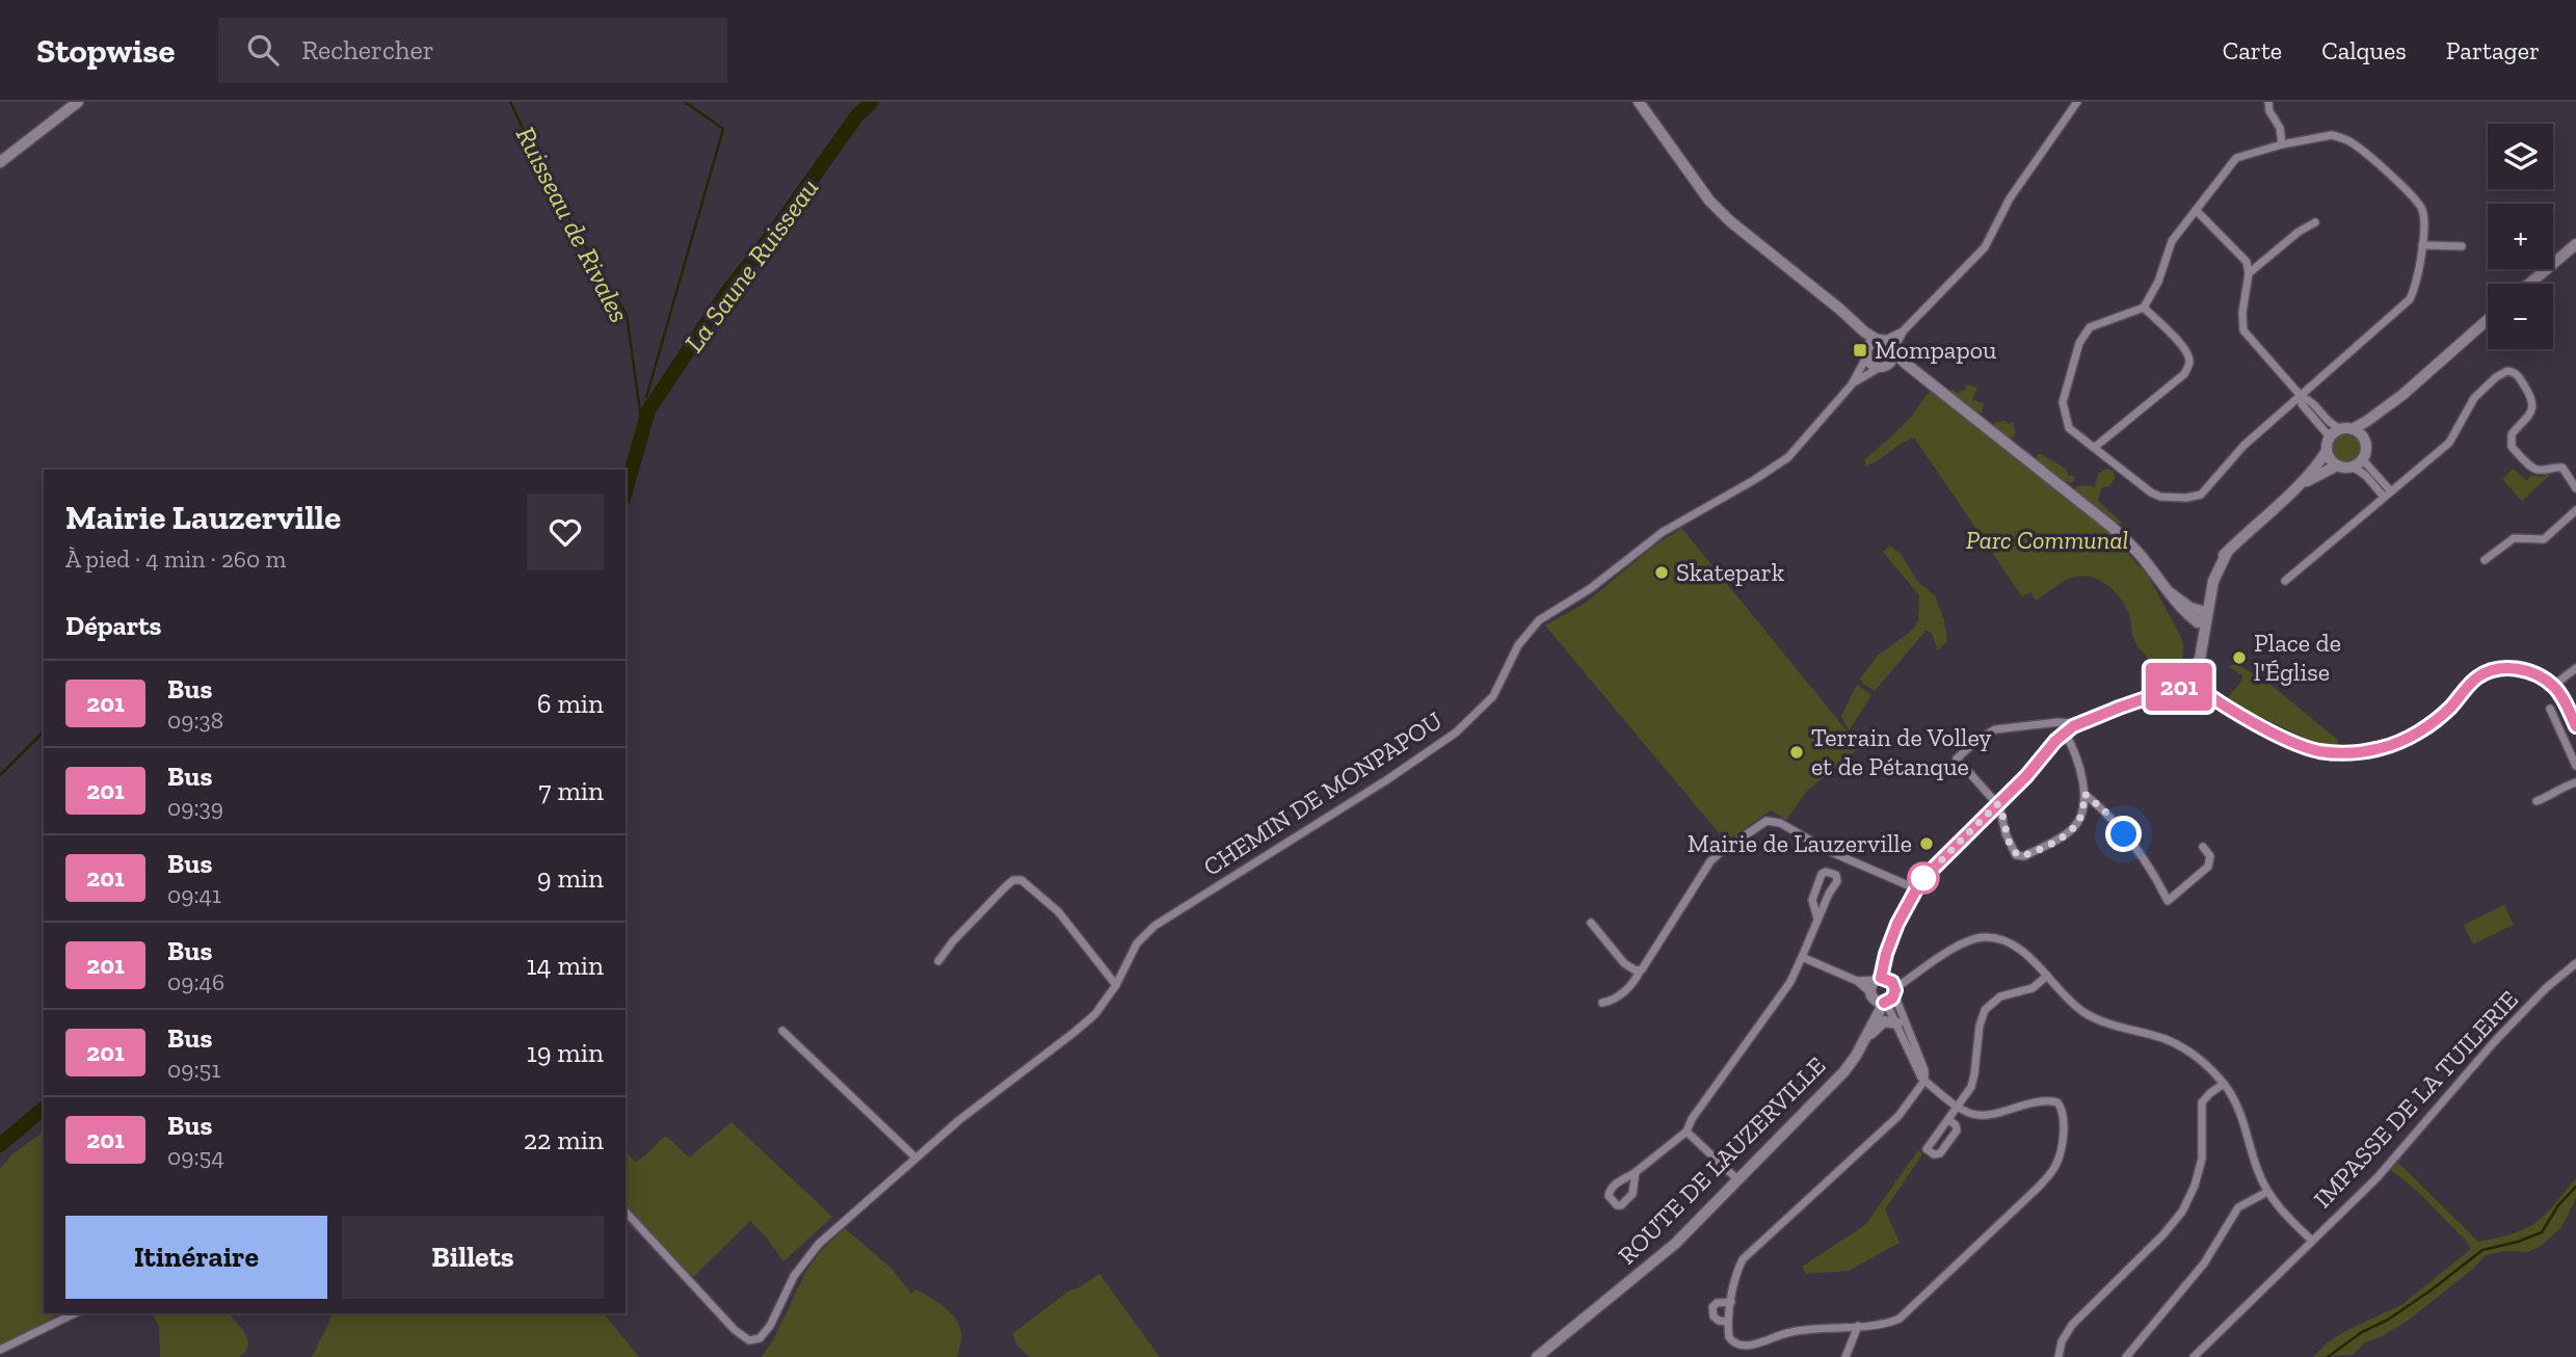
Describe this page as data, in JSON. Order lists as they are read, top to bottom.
{
  "streets": {
    "street": ["CHEMIN DE MONPAPOU", "IMPASSE DE LA TUILERIE", "ROUTE DE LAUZERVILLE"]
  },
  "water": ["Ruisseau de Rivales", "La Saune Ruisseau"],
  "parks": ["Parc Communal"],
  "places": {
    "transit": ["Mompapou"],
    "other": [
      "Skatepark",
      "Place de l'Église",
      "Terrain de Volley et de Pétanque",
      "Mairie de Lauzerville"
    ]
  },
  "lines": ["bus line 201"],
  "page": {
    "header": "Stopwise",
    "search": "Rechercher",
    "nav": ["Carte", "Calques", "Partager"],
    "on_map": "201",
    "map_buttons": ["+", "−"],
    "heading": [
      ["Mairie Lauzerville", "À pied · 4 min · 260 m"],
      "Départs"
    ],
    "list": [
      {
        "mark": "201",
        "name": "Bus",
        "note": "09:38",
        "value": "6 min"
      },
      {
        "mark": "201",
        "name": "Bus",
        "note": "09:39",
        "value": "7 min"
      },
      {
        "mark": "201",
        "name": "Bus",
        "note": "09:41",
        "value": "9 min"
      },
      {
        "mark": "201",
        "name": "Bus",
        "note": "09:46",
        "value": "14 min"
      },
      {
        "mark": "201",
        "name": "Bus",
        "note": "09:51",
        "value": "19 min"
      },
      {
        "mark": "201",
        "name": "Bus",
        "note": "09:54",
        "value": "22 min"
      }
    ],
    "buttons": ["Itinéraire", "Billets"]
  }
}
